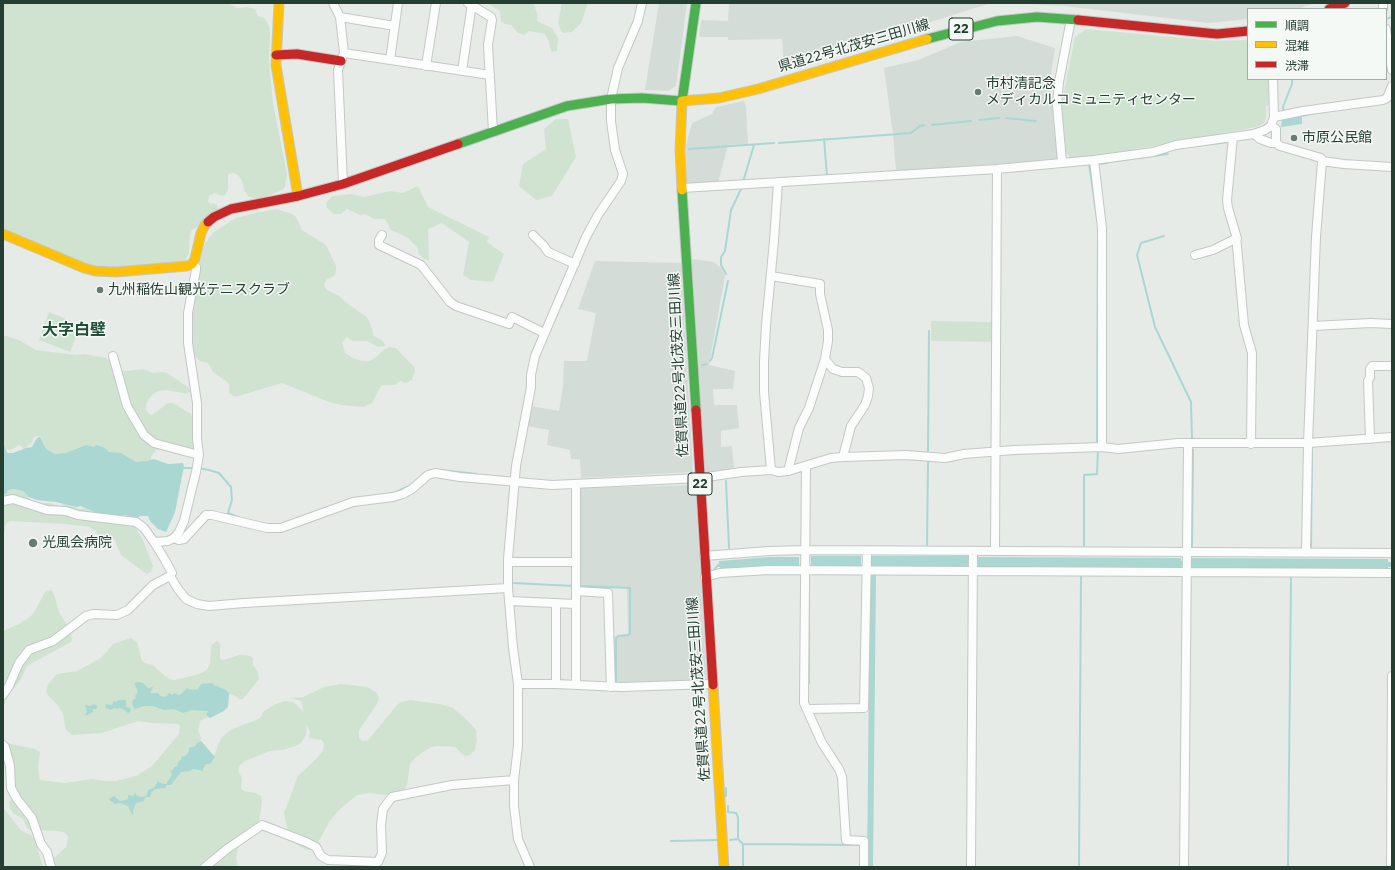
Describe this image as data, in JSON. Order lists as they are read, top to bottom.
{
  "streets": {
    "main road": ["22", "県道22号北茂安三田川線", "佐賀県道22号北茂安三田川線"]
  },
  "crossings": [
    ["県道22号北茂安三田川線", "佐賀県道22号北茂安三田川線"]
  ],
  "districts": ["大字白壁"],
  "places": [
    "市村清記念 メディカルコミュニティセンター",
    "市原公民館",
    "九州稲佐山観光テニスクラブ",
    "光風会病院"
  ],
  "legend": ["順調", "混雑", "渋滞"]
}
